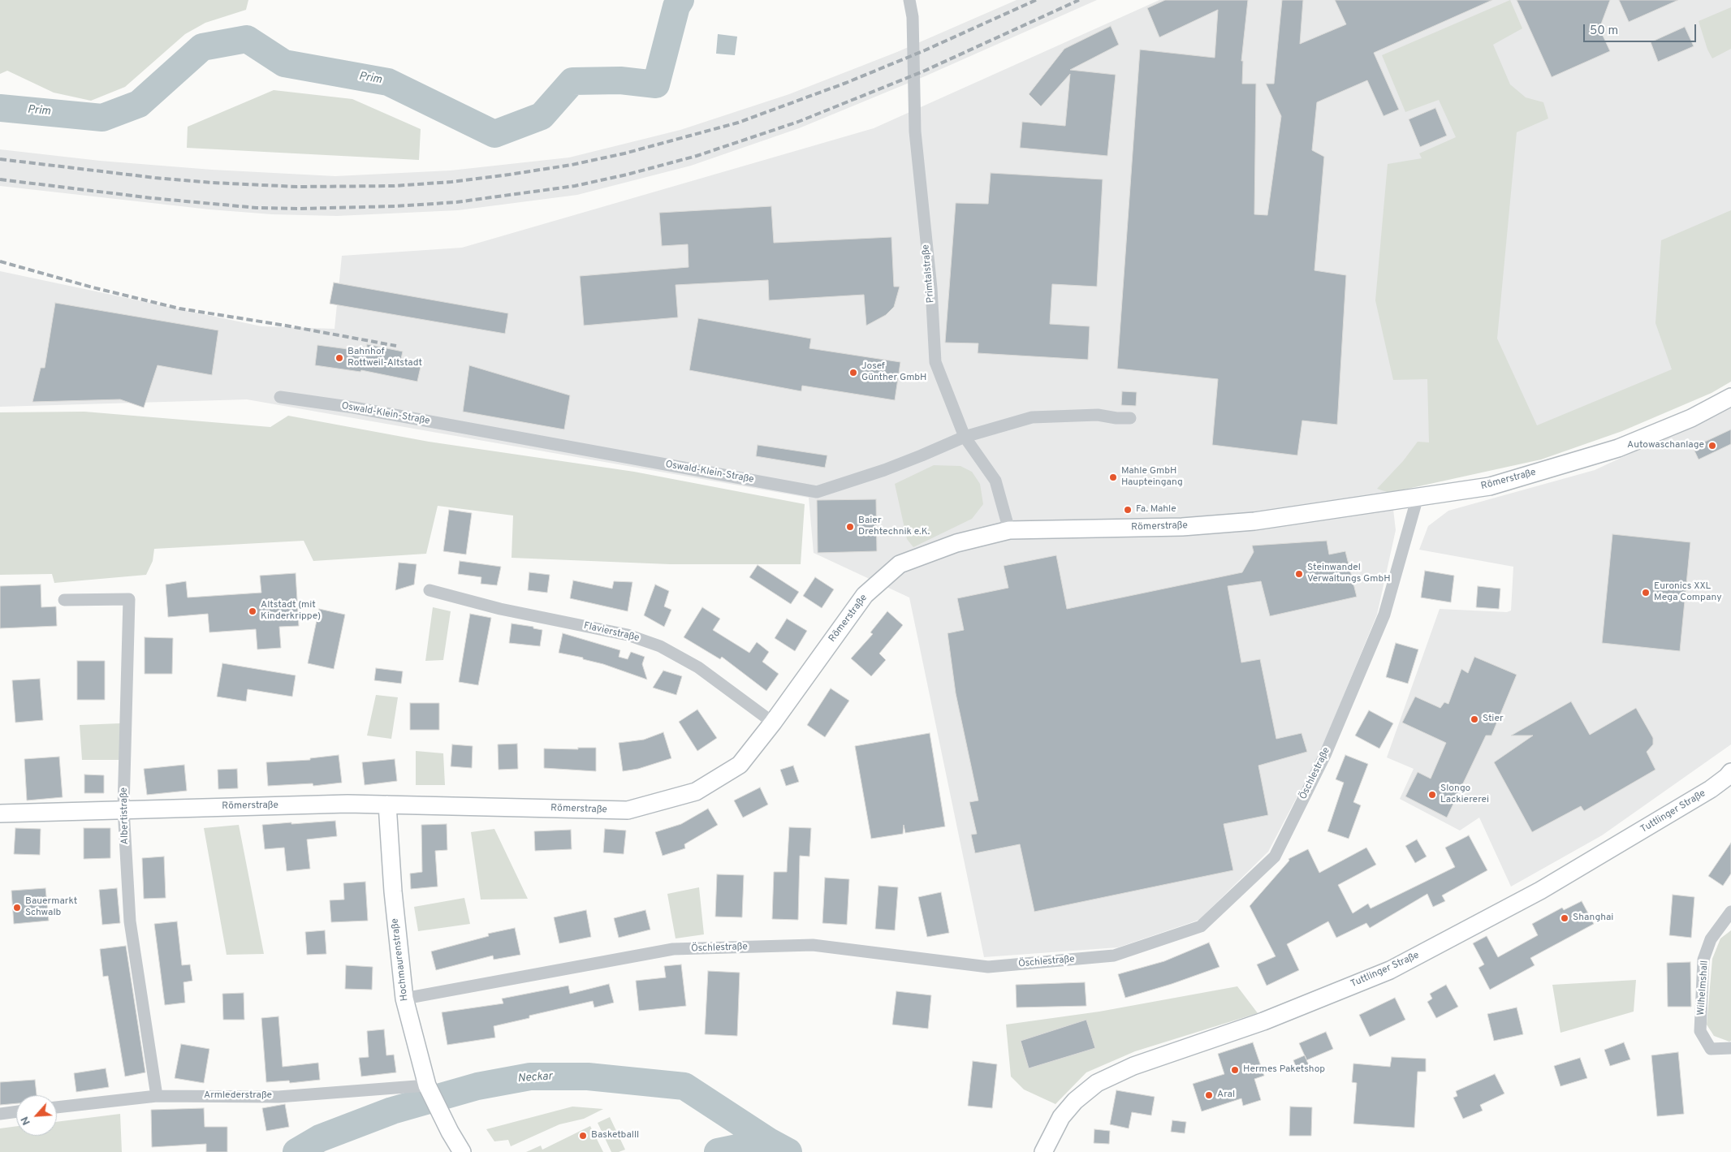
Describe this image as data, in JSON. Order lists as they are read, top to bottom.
{
  "streets": {
    "street": [
      "Primtalstraße",
      "Oswald-Klein-Straße",
      "Römerstraße",
      "Flavierstraße",
      "Öschlestraße",
      "Tuttlinger Straße",
      "Albertistraße",
      "Hochmaurenstraße",
      "Wilhelmshall",
      "Armlederstraße"
    ]
  },
  "crossings": [
    ["Primtalstraße", "Oswald-Klein-Straße"],
    ["Primtalstraße", "Römerstraße"],
    ["Römerstraße", "Flavierstraße"],
    ["Römerstraße", "Öschlestraße"],
    ["Römerstraße", "Albertistraße"],
    ["Römerstraße", "Hochmaurenstraße"],
    ["Öschlestraße", "Hochmaurenstraße"],
    ["Albertistraße", "Armlederstraße"],
    ["Hochmaurenstraße", "Armlederstraße"]
  ],
  "water": ["Prim", "Neckar"],
  "places": [
    "Bahnhof Rottweil-Altstadt",
    "Josef Günther GmbH",
    "Autowaschanlage",
    "Mahle GmbH Haupteingang",
    "Fa. Mahle",
    "Baier Drehtechnik e.K.",
    "Steinwandel Verwaltungs GmbH",
    "Euronics XXL Mega Company",
    "Altstadt (mit Kinderkrippe)",
    "Stier",
    "Slongo Lackiererei",
    "Bauermarkt Schwalb",
    "Shanghai",
    "Hermes Paketshop",
    "Aral",
    "Basketballl"
  ],
  "scale_bar": "50 m",
  "north": "bottom left"
}
